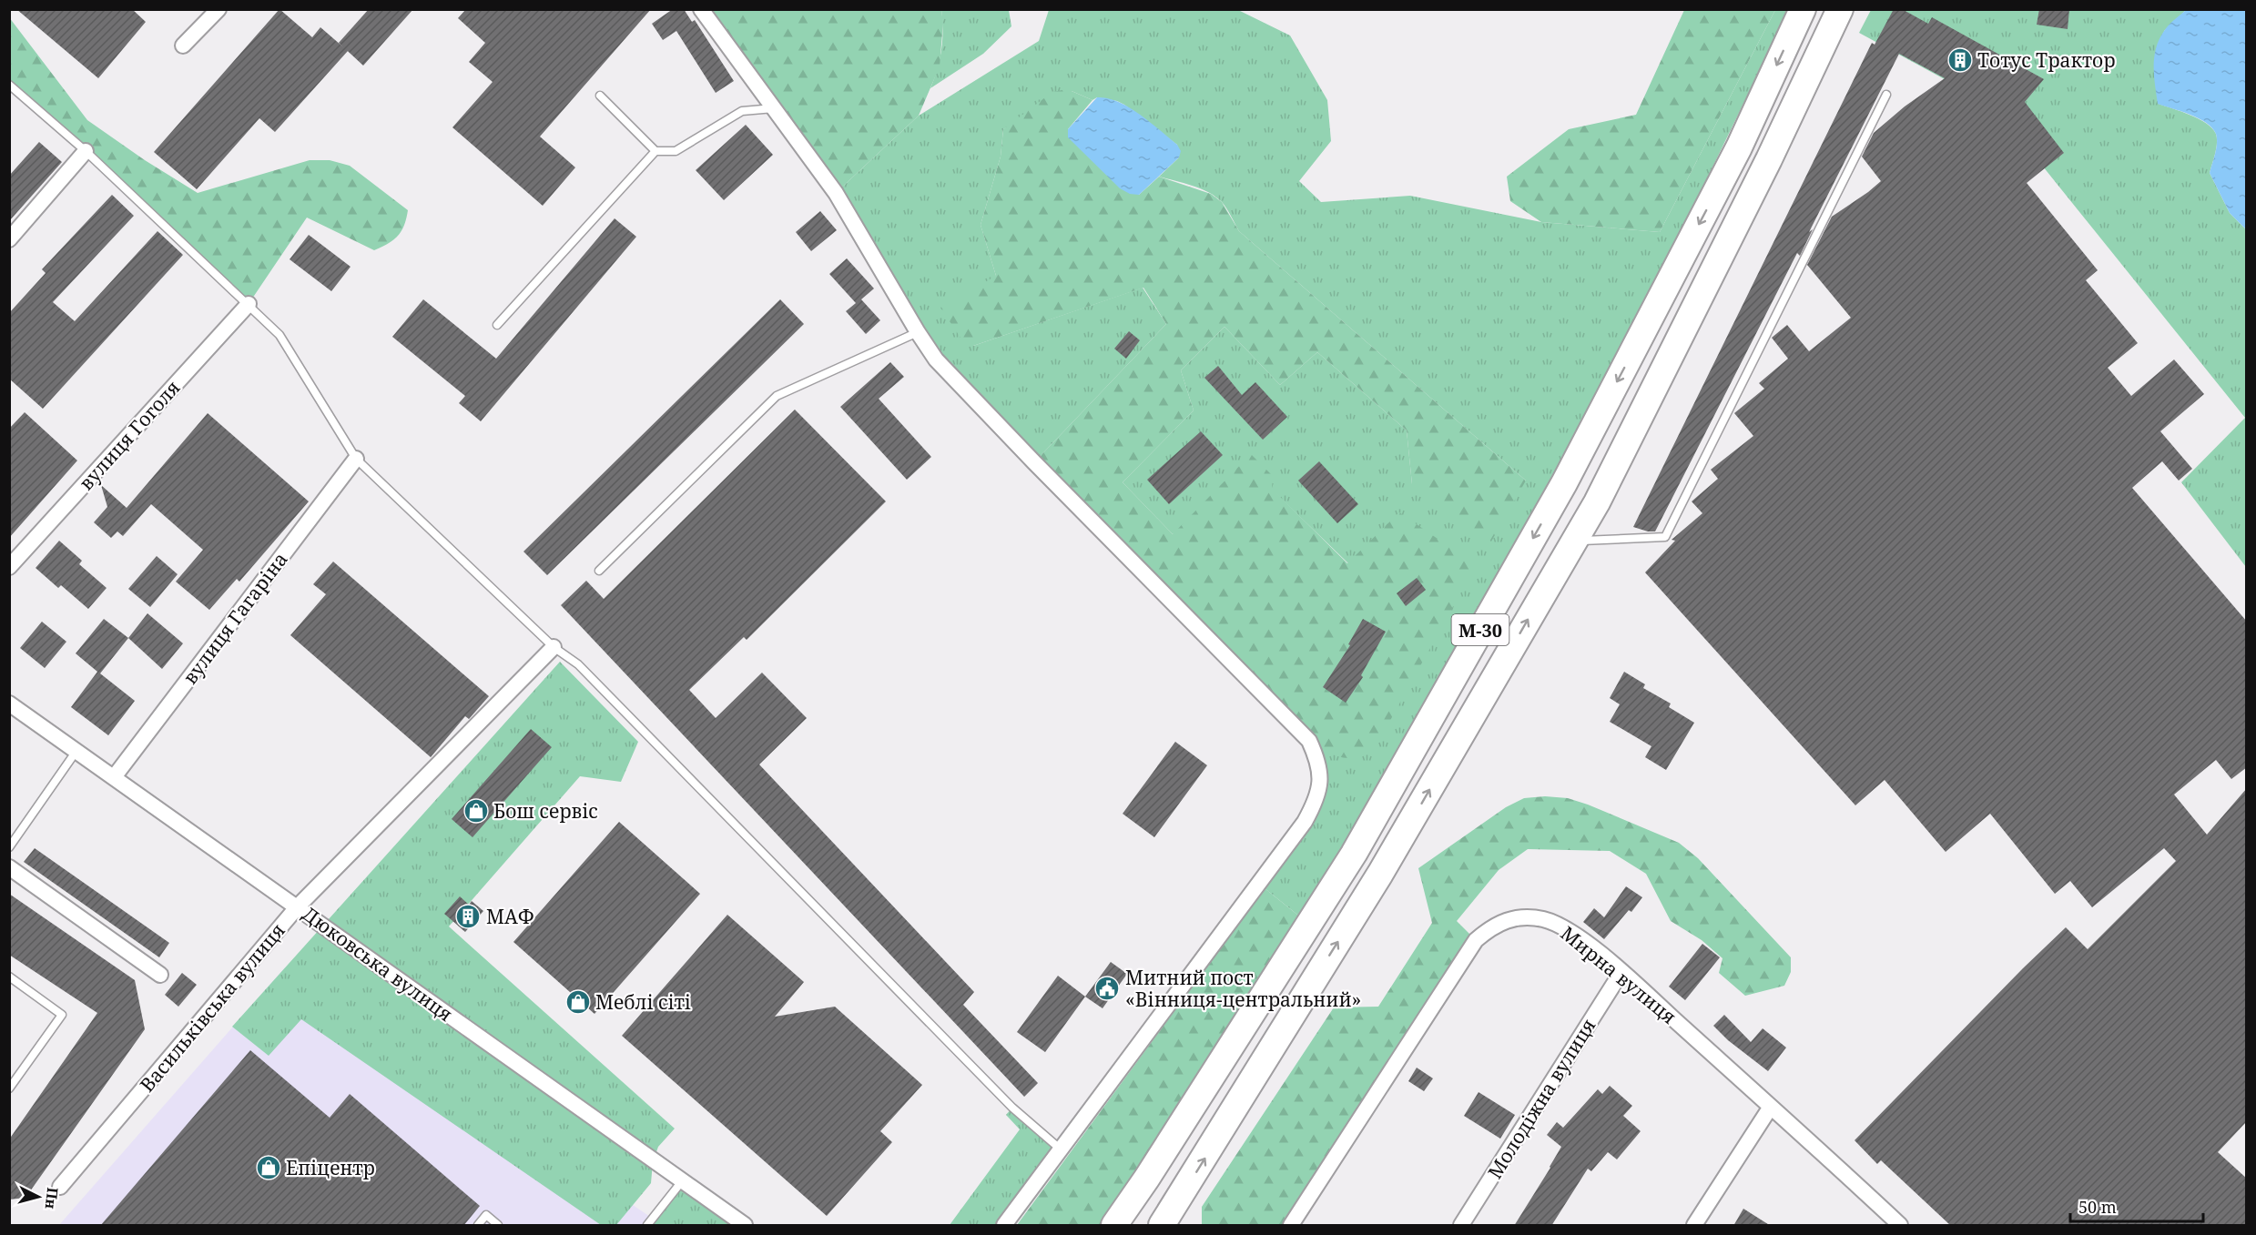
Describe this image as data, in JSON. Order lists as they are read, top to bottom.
{
  "streets": {
    "highway": ["М-30"],
    "street": [
      "вулиця Гоголя",
      "вулиця Гагаріна",
      "Дюковська вулиця",
      "Мирна вулиця",
      "Васильківська вулиця",
      "Молодіжна вулиця"
    ]
  },
  "crossings": [
    ["вулиця Гагаріна", "Дюковська вулиця"],
    ["Дюковська вулиця", "Васильківська вулиця"],
    ["Мирна вулиця", "Молодіжна вулиця"]
  ],
  "places": {
    "building": ["Тотус Трактор", "МАФ"],
    "shop": ["Бош сервіс", "Меблі сіті", "Епіцентр"],
    "public building": ["Митний пост «Вінниця-центральний»"]
  },
  "scale_bar": "50 m",
  "north": "right"
}
